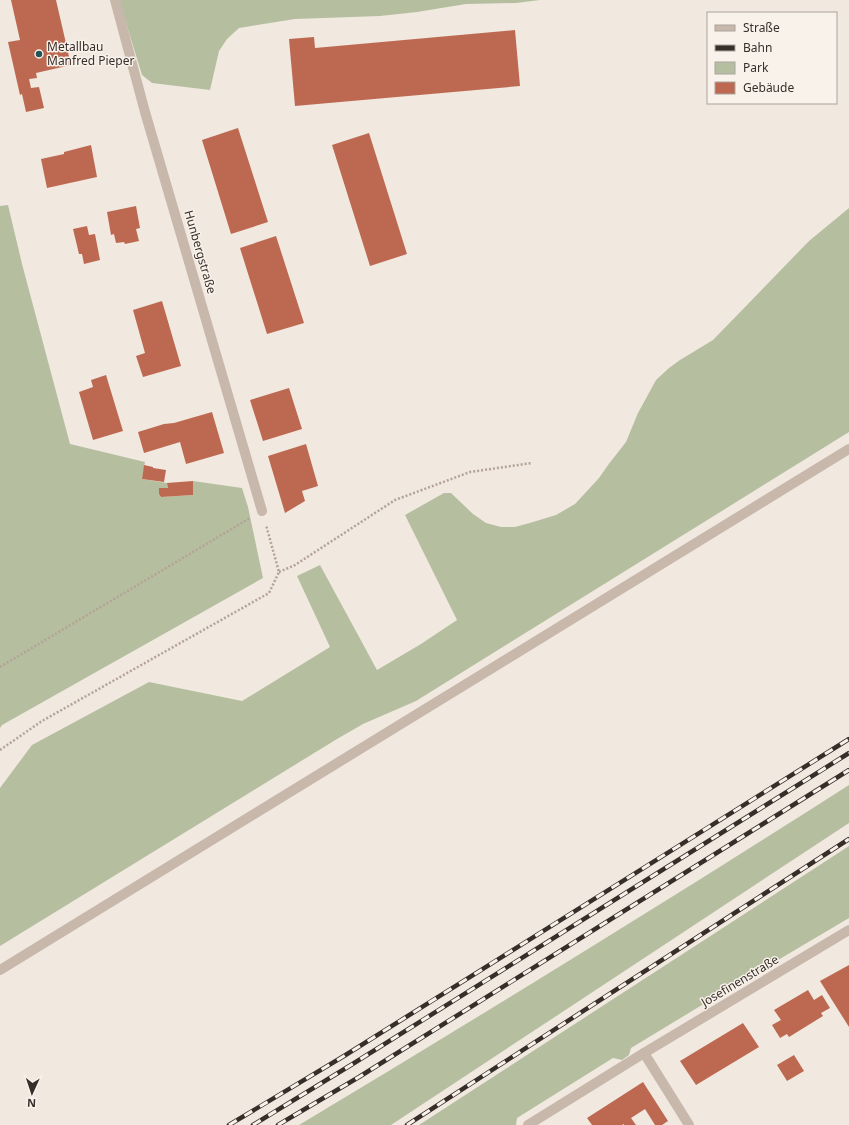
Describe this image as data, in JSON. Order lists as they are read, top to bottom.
{
  "streets": {
    "street": ["Hunbergstraße", "Josefinenstraße"]
  },
  "places": ["Metallbau Manfred Pieper"],
  "legend": [
    "Straße",
    "Bahn",
    "Park",
    "Gebäude"
  ],
  "north": "bottom"
}
